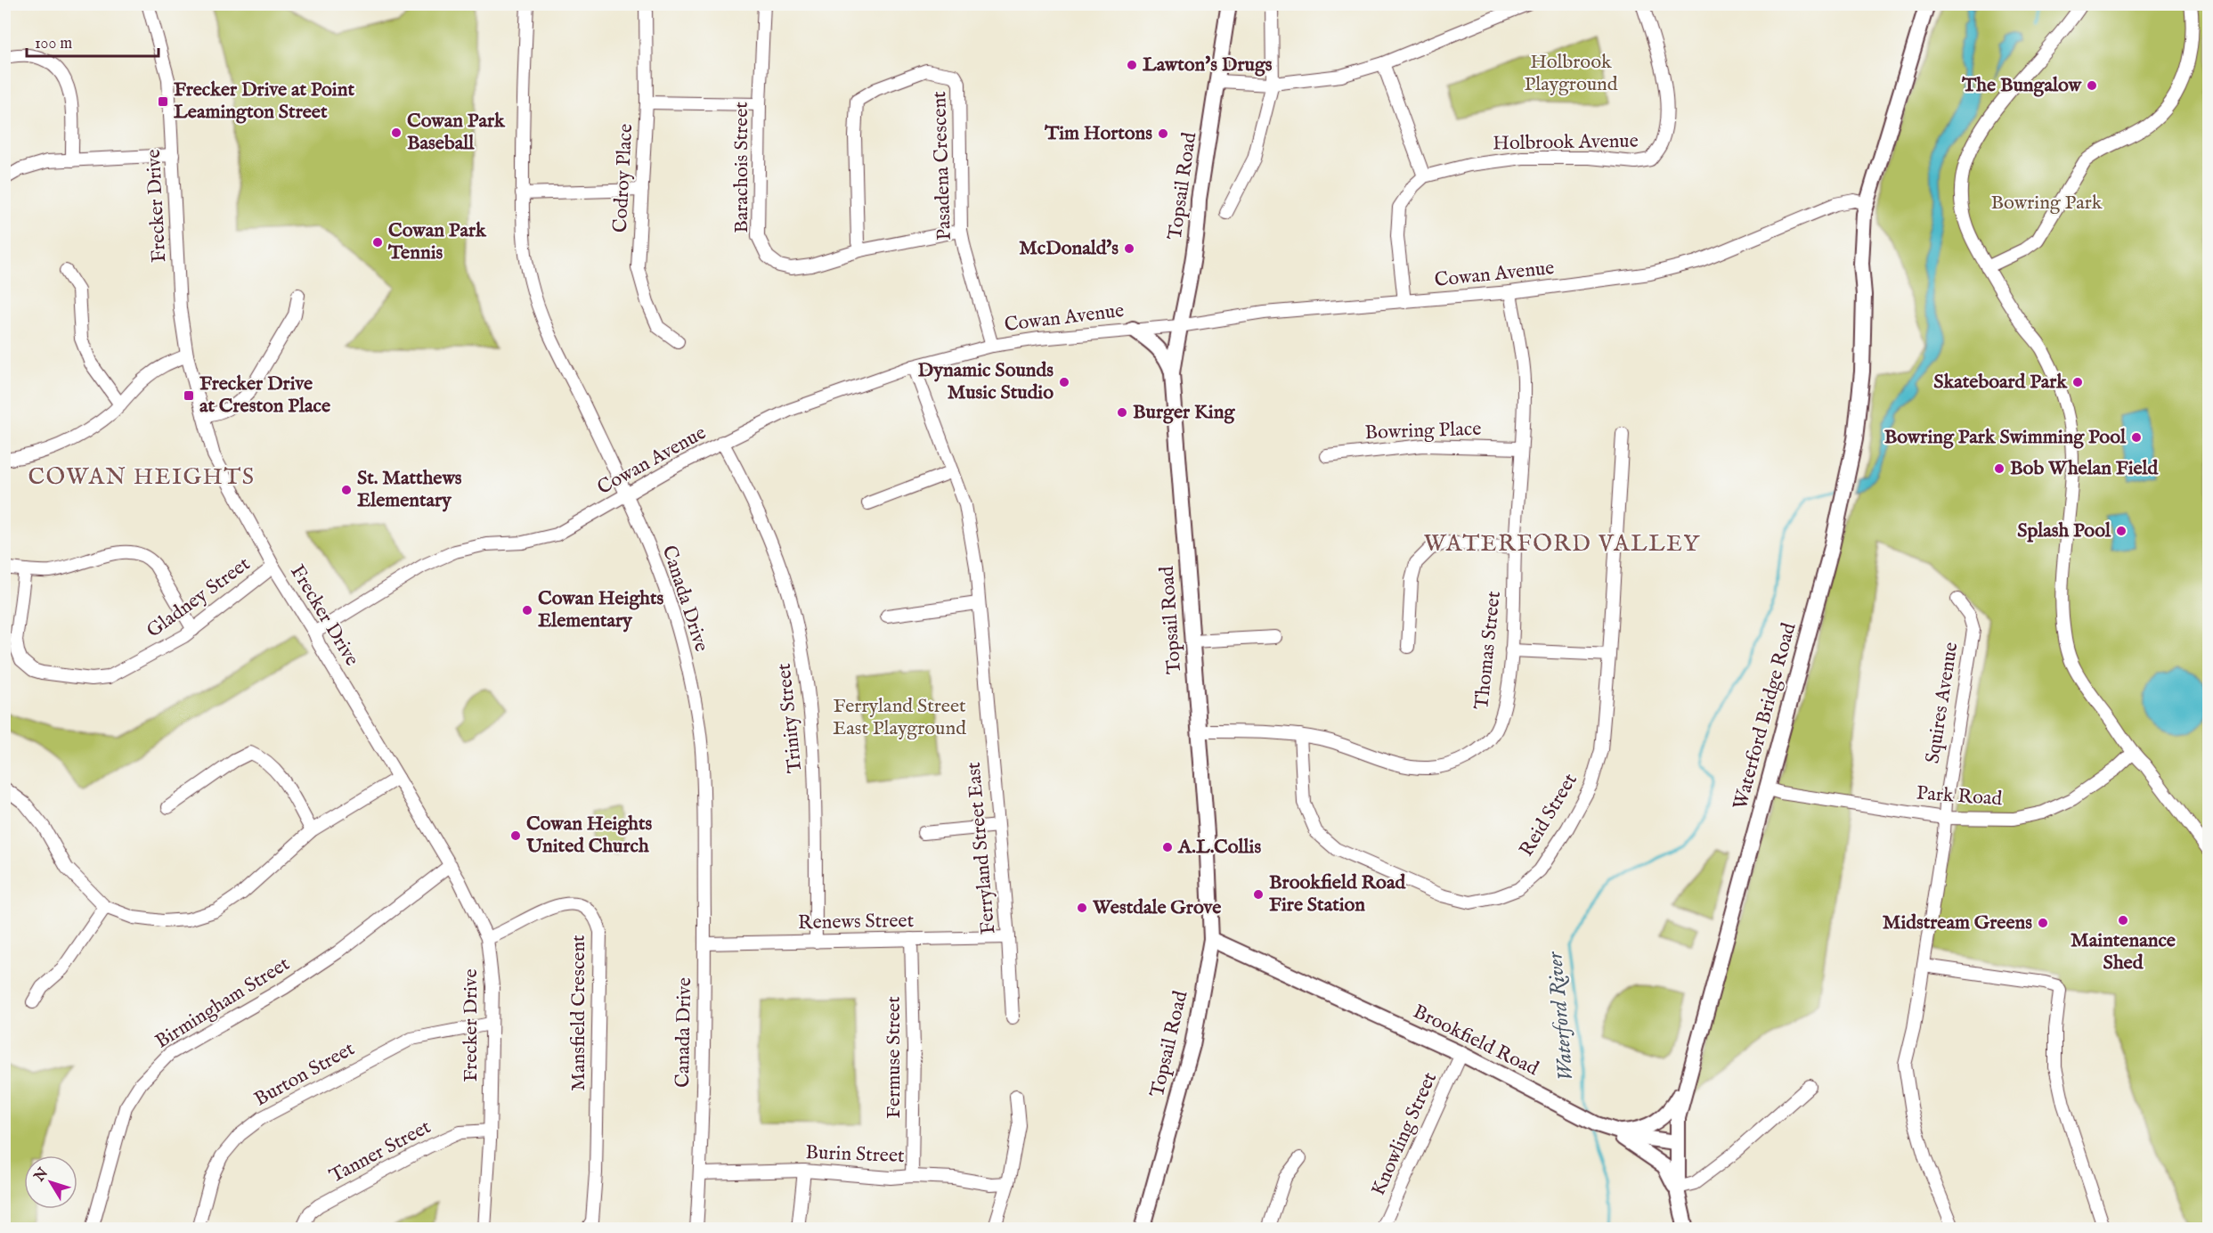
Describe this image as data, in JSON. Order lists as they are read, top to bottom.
{
  "streets": {
    "main road": ["Topsail Road", "Waterford Bridge Road", "Brookfield Road"],
    "street": [
      "Holbrook Avenue",
      "Pasadena Crescent",
      "Barachois Street",
      "Codroy Place",
      "Frecker Drive",
      "Cowan Avenue",
      "Bowring Place",
      "Gladney Street",
      "Canada Drive",
      "Thomas Street",
      "Squires Avenue",
      "Trinity Street",
      "Park Road",
      "Reid Street",
      "Ferryland Street East",
      "Renews Street",
      "Birmingham Street",
      "Mansfield Crescent",
      "Fermuse Street",
      "Burton Street",
      "Knowling Street",
      "Tanner Street",
      "Burin Street"
    ]
  },
  "crossings": [
    ["Pasadena Crescent", "Barachois Street"],
    ["Pasadena Crescent", "Cowan Avenue"],
    ["Topsail Road", "Cowan Avenue"],
    ["Topsail Road", "Thomas Street"],
    ["Topsail Road", "Brookfield Road"],
    ["Frecker Drive", "Cowan Avenue"],
    ["Frecker Drive", "Gladney Street"],
    ["Frecker Drive", "Birmingham Street"],
    ["Frecker Drive", "Mansfield Crescent"],
    ["Frecker Drive", "Burton Street"],
    ["Frecker Drive", "Tanner Street"],
    ["Cowan Avenue", "Canada Drive"],
    ["Cowan Avenue", "Thomas Street"],
    ["Cowan Avenue", "Waterford Bridge Road"],
    ["Cowan Avenue", "Trinity Street"],
    ["Cowan Avenue", "Ferryland Street East"],
    ["Bowring Place", "Thomas Street"],
    ["Canada Drive", "Renews Street"],
    ["Canada Drive", "Burin Street"],
    ["Thomas Street", "Reid Street"],
    ["Squires Avenue", "Park Road"],
    ["Waterford Bridge Road", "Park Road"],
    ["Waterford Bridge Road", "Brookfield Road"],
    ["Trinity Street", "Renews Street"],
    ["Ferryland Street East", "Renews Street"],
    ["Renews Street", "Fermuse Street"],
    ["Brookfield Road", "Knowling Street"],
    ["Fermuse Street", "Burin Street"]
  ],
  "districts": ["COWAN HEIGHTS", "WATERFORD VALLEY"],
  "water": ["Waterford River"],
  "parks": ["Holbrook Playground", "Bowring Park", "Ferryland Street East Playground"],
  "places": {
    "other": [
      "Lawton's Drugs",
      "The Bungalow",
      "Cowan Park Baseball",
      "Tim Hortons",
      "Cowan Park Tennis",
      "McDonald's",
      "Dynamic Sounds Music Studio",
      "Skateboard Park",
      "Burger King",
      "Bowring Park Swimming Pool",
      "Bob Whelan Field",
      "St. Matthews Elementary",
      "Splash Pool",
      "Cowan Heights Elementary",
      "Cowan Heights United Church",
      "A.L.Collis",
      "Brookfield Road Fire Station",
      "Westdale Grove",
      "Maintenance Shed",
      "Midstream Greens"
    ],
    "transit": ["Frecker Drive at Point Leamington Street", "Frecker Drive at Creston Place"]
  },
  "scale_bar": "100 m",
  "north": "top left"
}
